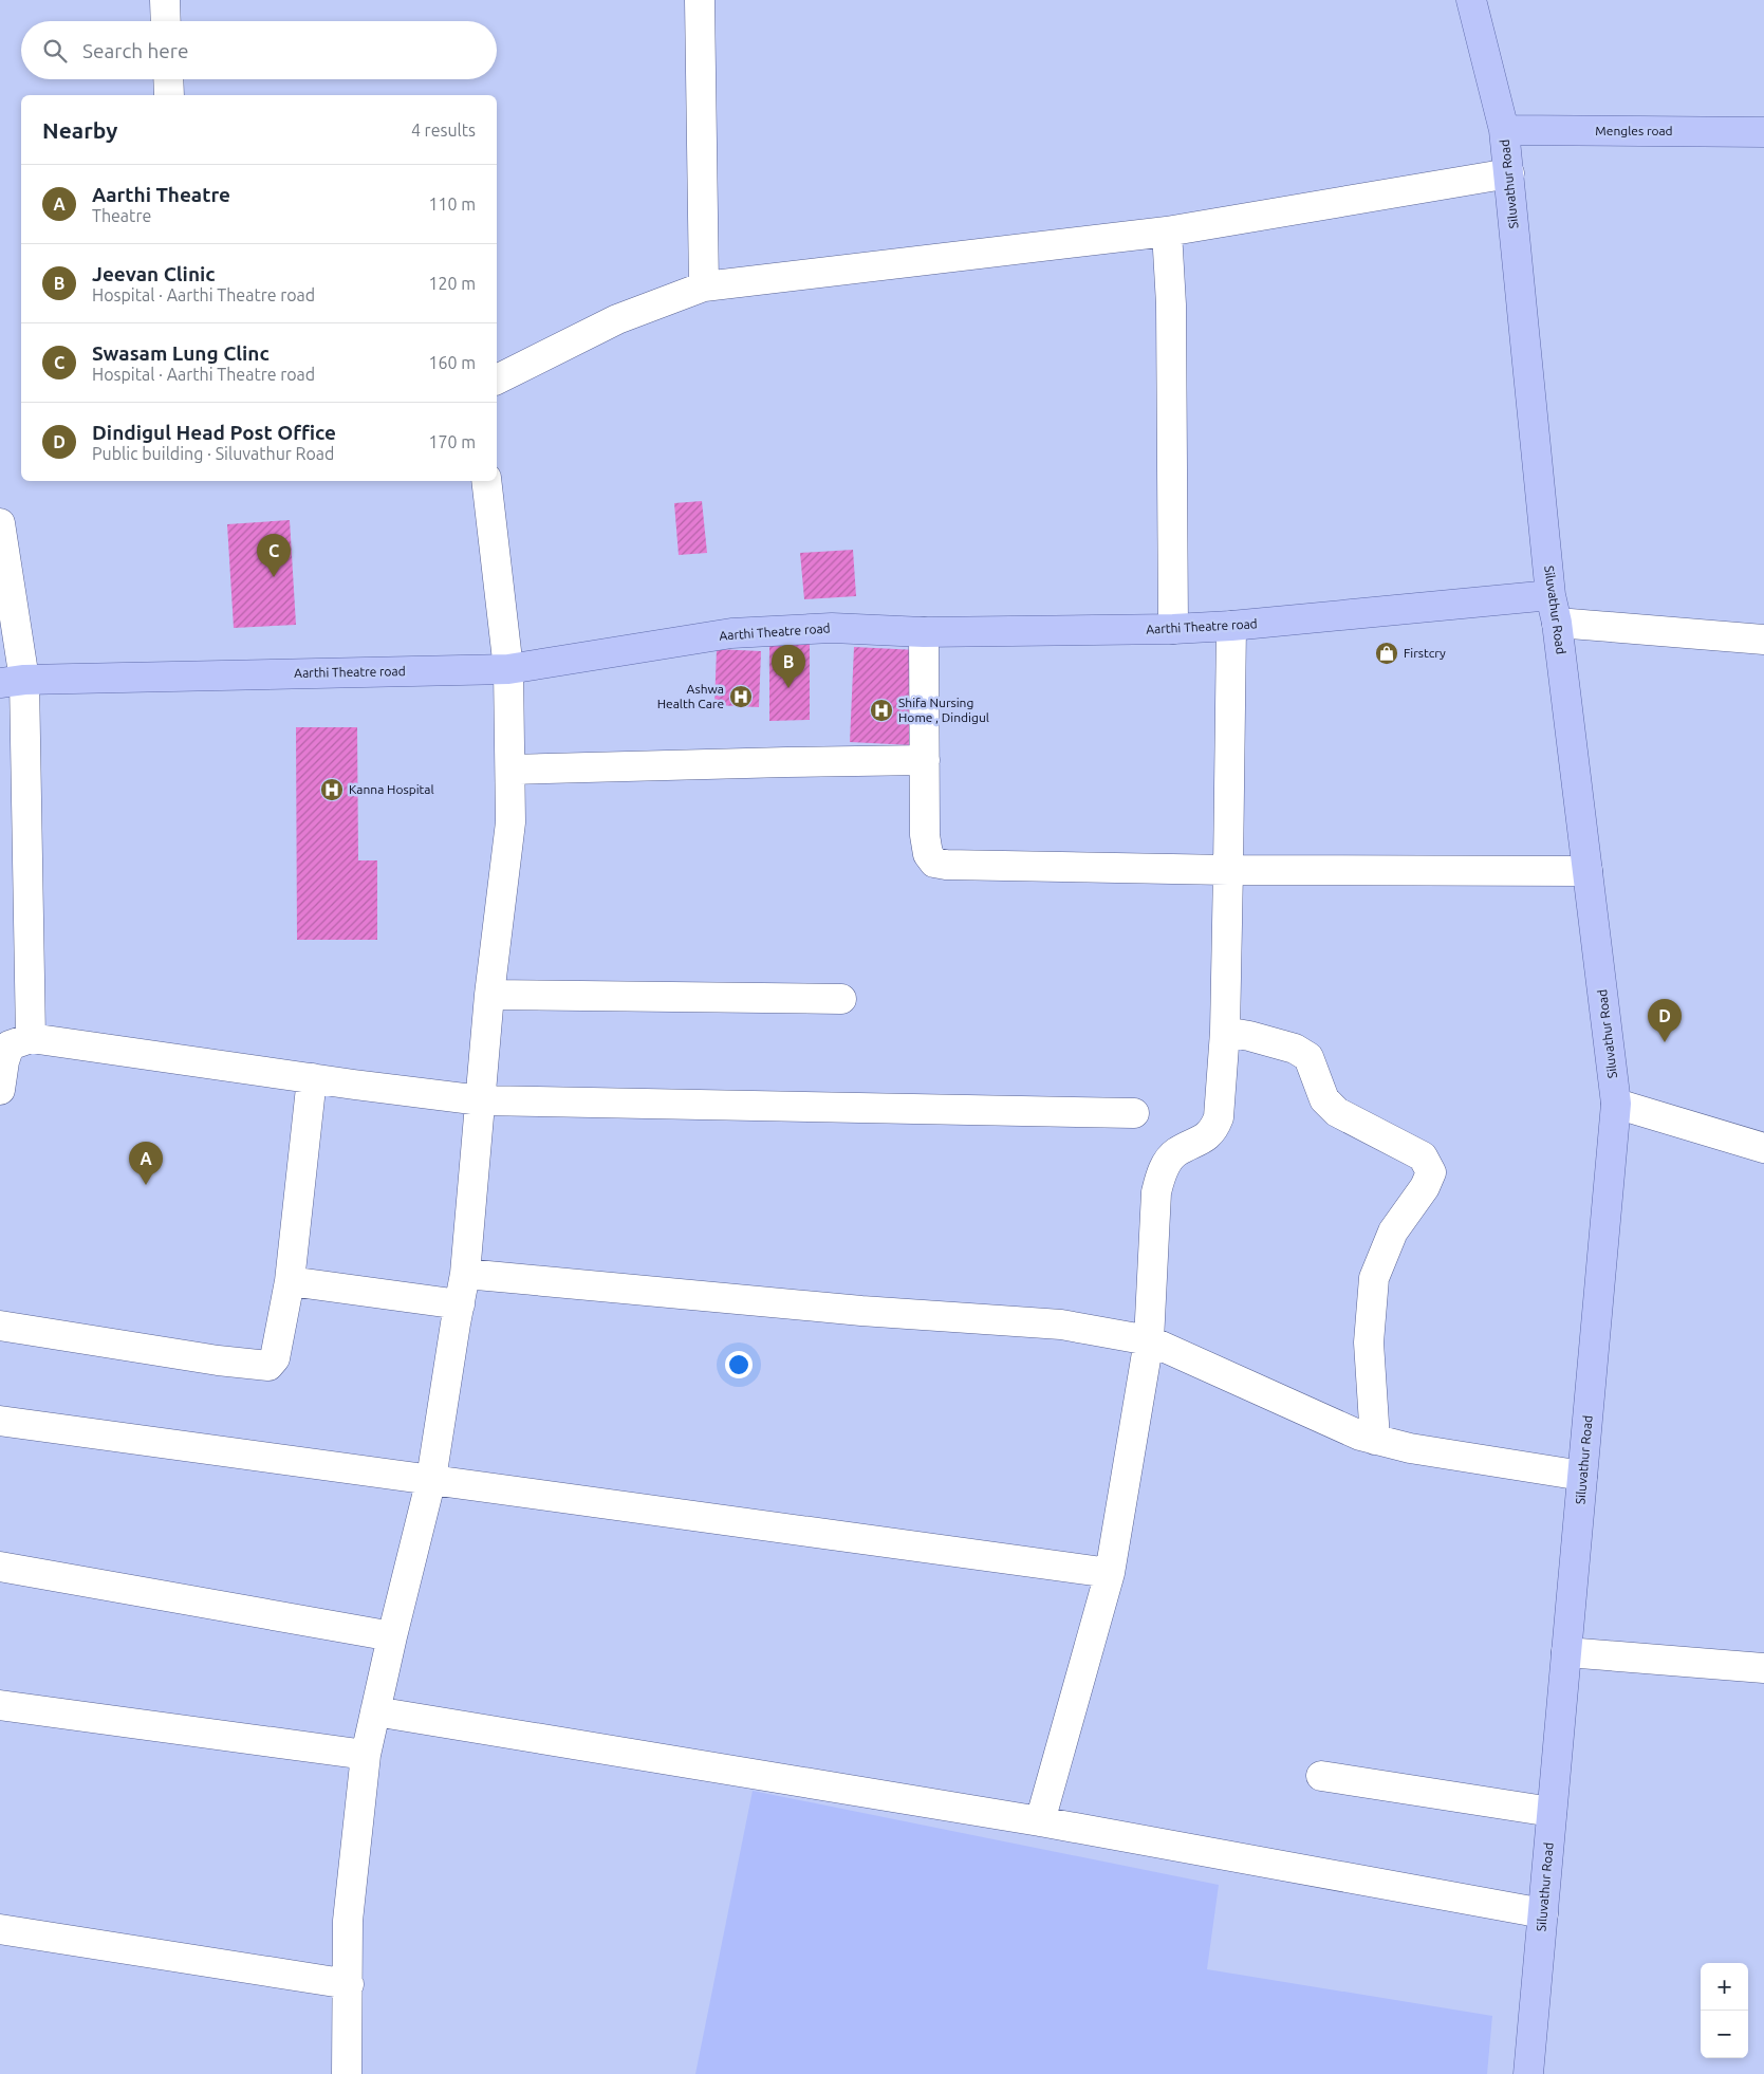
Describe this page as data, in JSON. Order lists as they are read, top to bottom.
{
  "streets": {
    "main road": ["Mengles road", "Siluvathur Road", "Aarthi Theatre road"]
  },
  "crossings": [
    ["Mengles road", "Siluvathur Road"],
    ["Siluvathur Road", "Aarthi Theatre road"]
  ],
  "places": {
    "shop": ["Firstcry"],
    "hospital": ["Ashwa Health Care", "Shifa Nursing Home , Dindigul", "Kanna Hospital"]
  },
  "page": {
    "search": "Search here",
    "heading": ["Nearby", "4 results"],
    "list": [
      {
        "mark": "A",
        "name": "Aarthi Theatre",
        "note": "Theatre",
        "value": "110 m"
      },
      {
        "mark": "B",
        "name": "Jeevan Clinic",
        "note": "Hospital · Aarthi Theatre road",
        "value": "120 m"
      },
      {
        "mark": "C",
        "name": "Swasam Lung Clinc",
        "note": "Hospital · Aarthi Theatre road",
        "value": "160 m"
      },
      {
        "mark": "D",
        "name": "Dindigul Head Post Office",
        "note": "Public building · Siluvathur Road",
        "value": "170 m"
      }
    ],
    "pins": [
      "C",
      "B",
      "D",
      "A"
    ],
    "map_buttons": ["+", "−"]
  }
}
